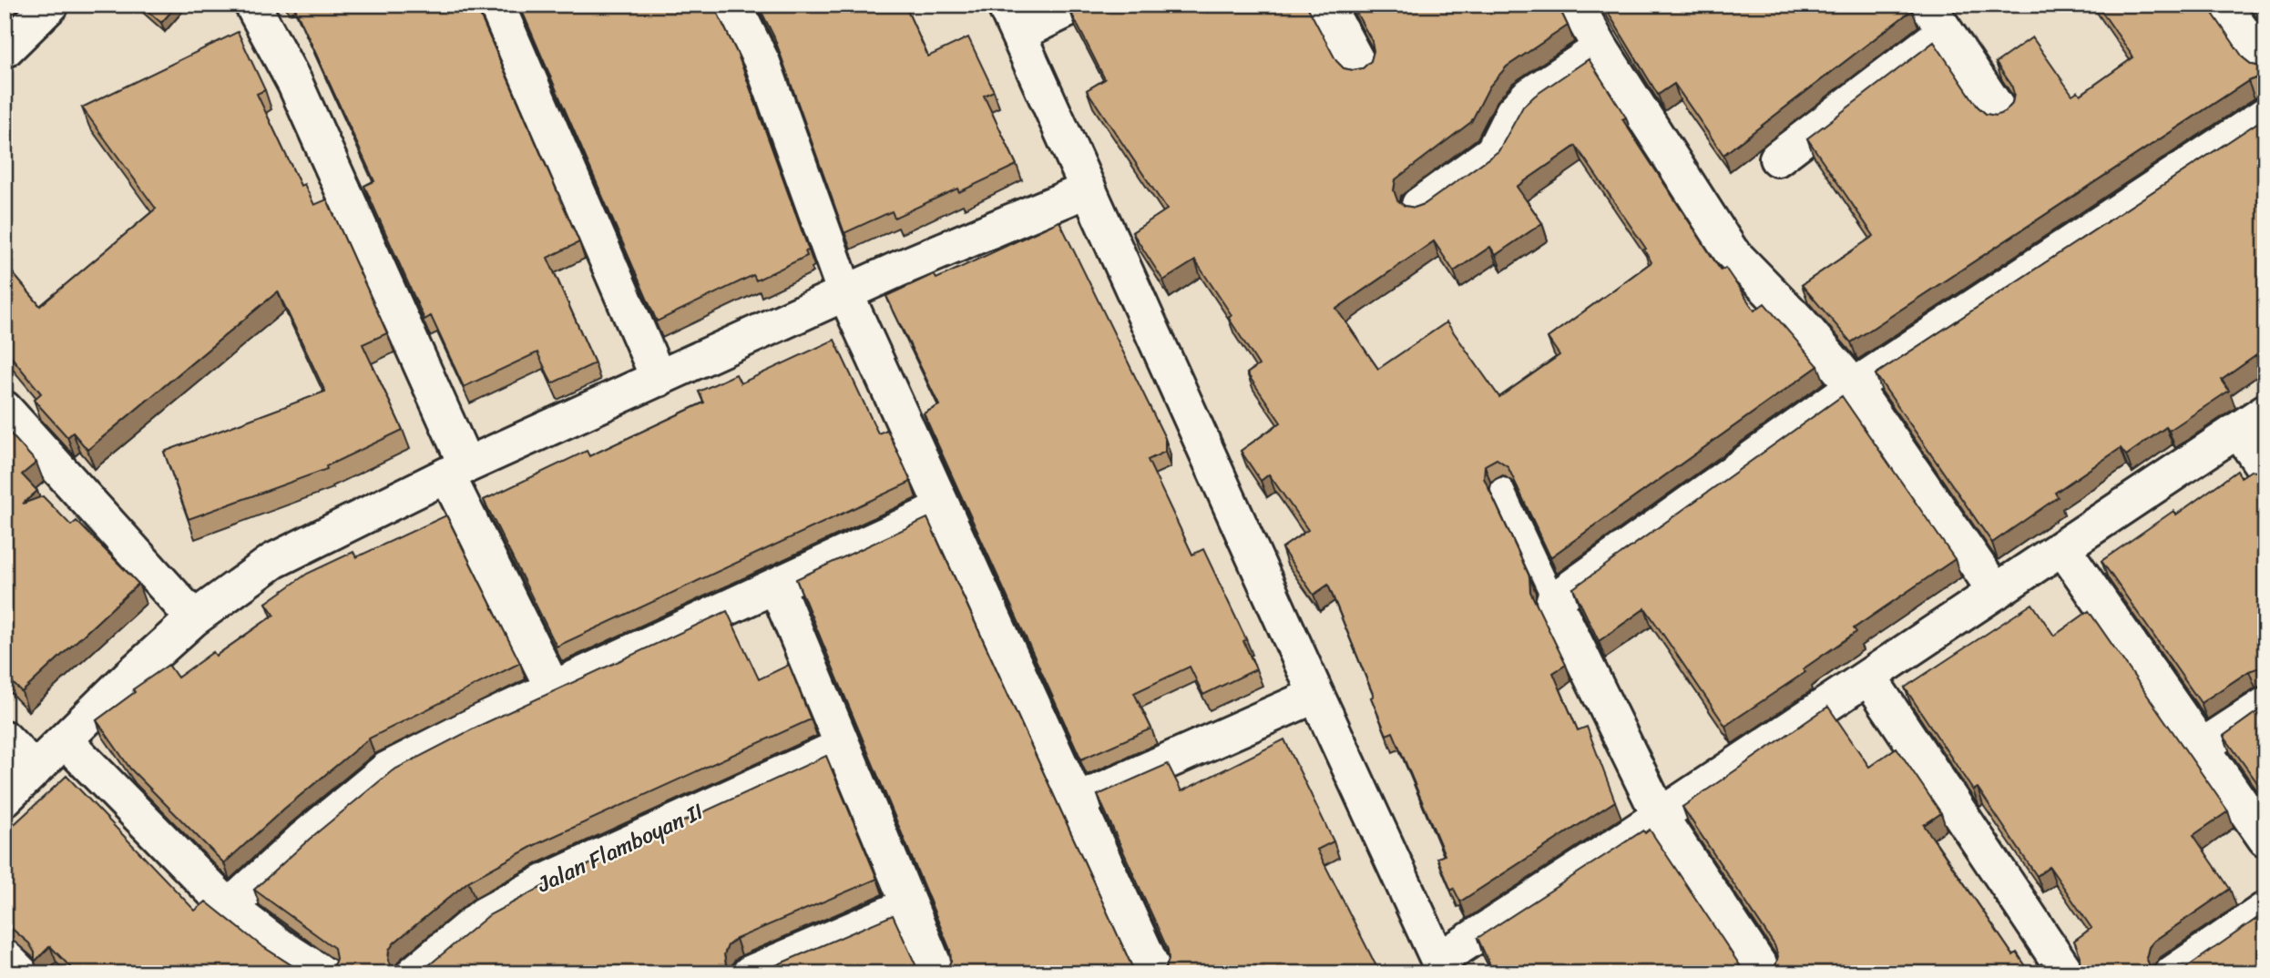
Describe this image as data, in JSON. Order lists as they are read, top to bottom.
{
  "streets": {
    "street": ["Jalan Flamboyan II"]
  }
}
